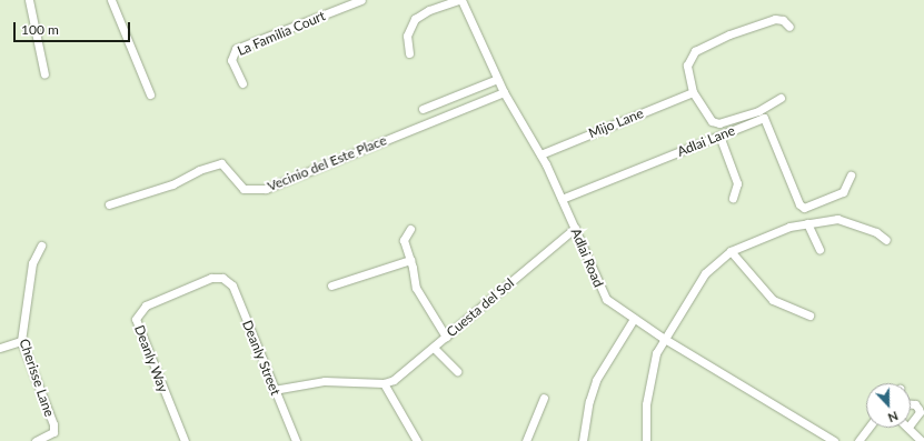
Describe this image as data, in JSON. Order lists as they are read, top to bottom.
{
  "streets": {
    "street": [
      "La Familia Court",
      "Mijo Lane",
      "Adlai Lane",
      "Vecinio del Este Place",
      "Adlai Road",
      "Cuesta del Sol",
      "Deanly Street",
      "Deanly Way",
      "Cherisse Lane"
    ]
  },
  "crossings": [
    ["Mijo Lane", "Adlai Road"],
    ["Adlai Lane", "Adlai Road"],
    ["Vecinio del Este Place", "Adlai Road"],
    ["Adlai Road", "Cuesta del Sol"],
    ["Cuesta del Sol", "Deanly Street"],
    ["Deanly Street", "Deanly Way"]
  ],
  "scale_bar": "100 m",
  "north": "bottom"
}
